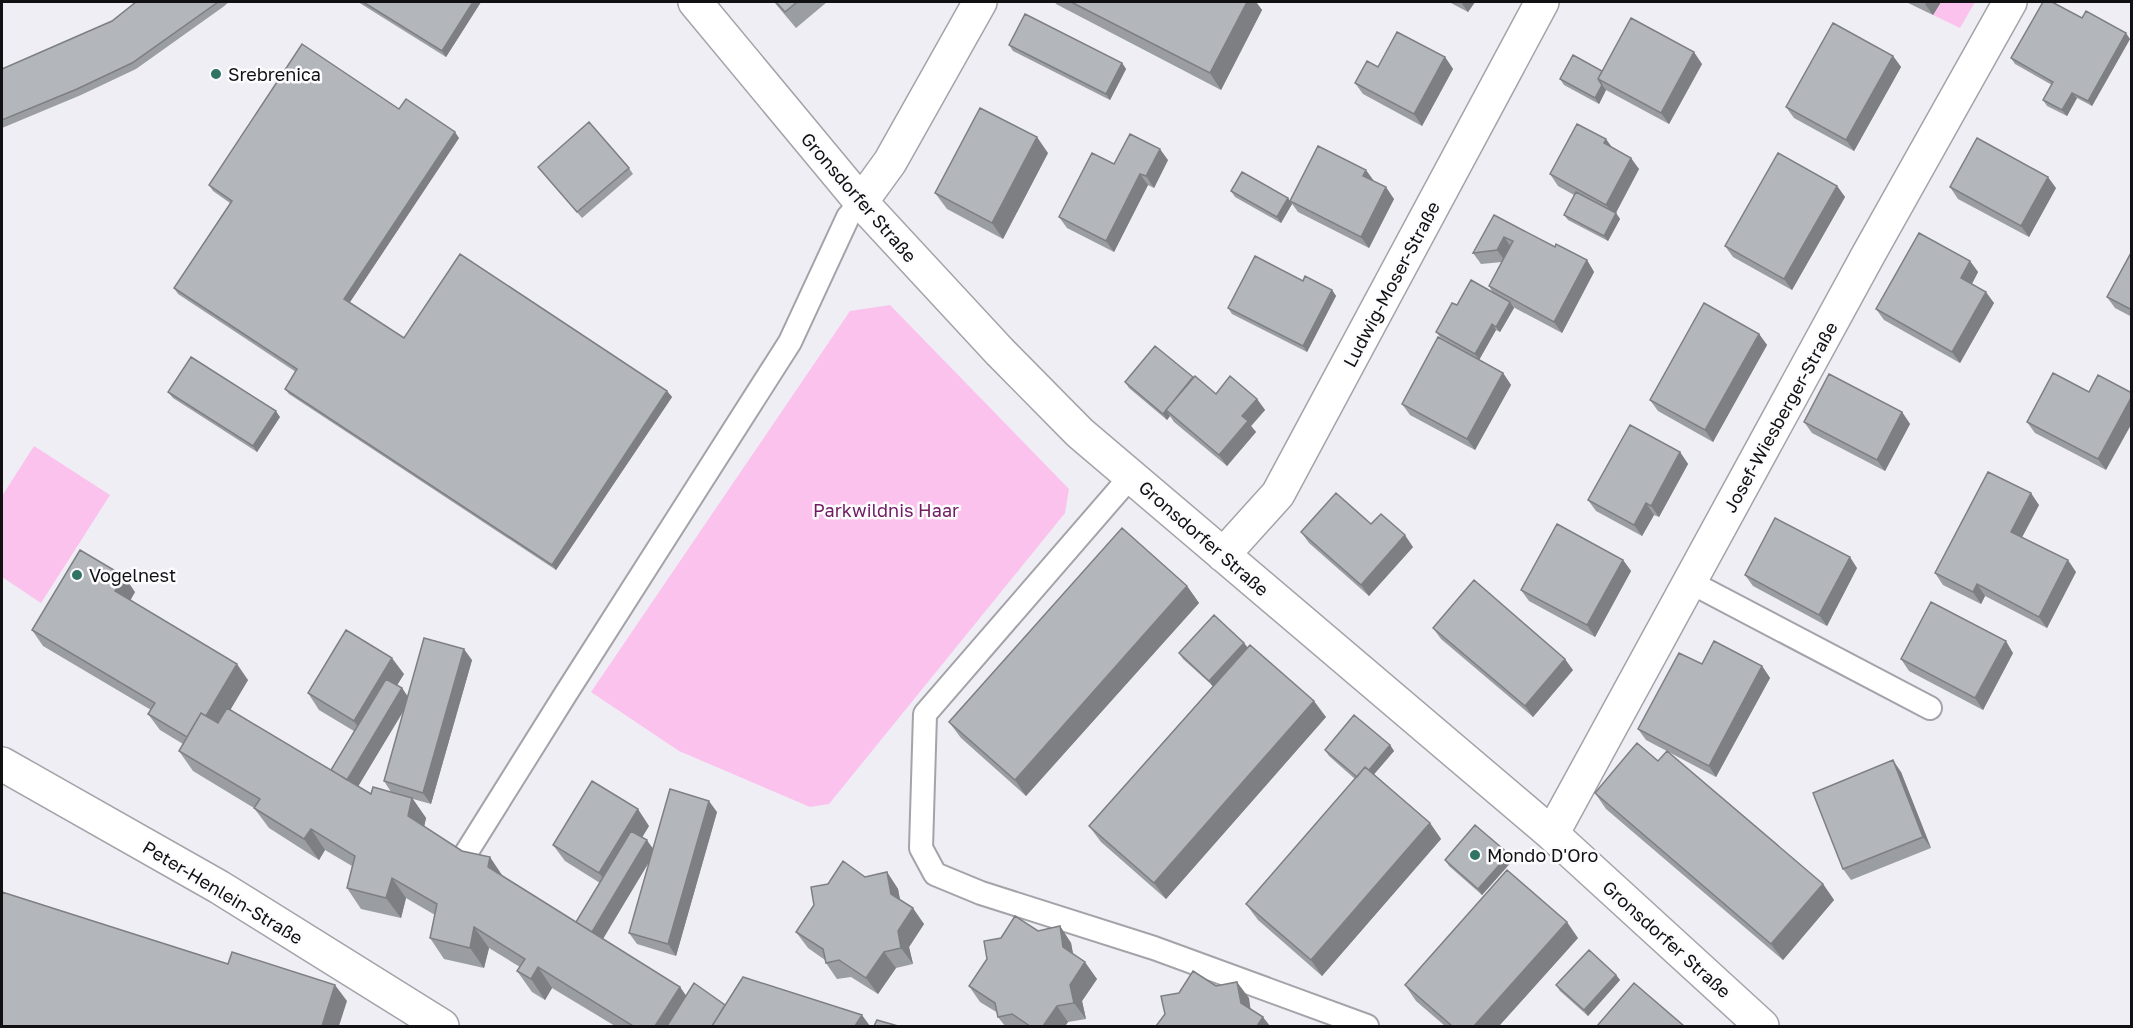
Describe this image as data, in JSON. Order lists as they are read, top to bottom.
{
  "streets": {
    "street": [
      "Gronsdorfer Straße",
      "Ludwig-Moser-Straße",
      "Josef-Wiesberger-Straße",
      "Peter-Henlein-Straße"
    ]
  },
  "crossings": [
    ["Gronsdorfer Straße", "Ludwig-Moser-Straße"],
    ["Gronsdorfer Straße", "Josef-Wiesberger-Straße"]
  ],
  "parks": ["Parkwildnis Haar"],
  "places": ["Srebrenica", "Vogelnest", "Mondo D'Oro"]
}
